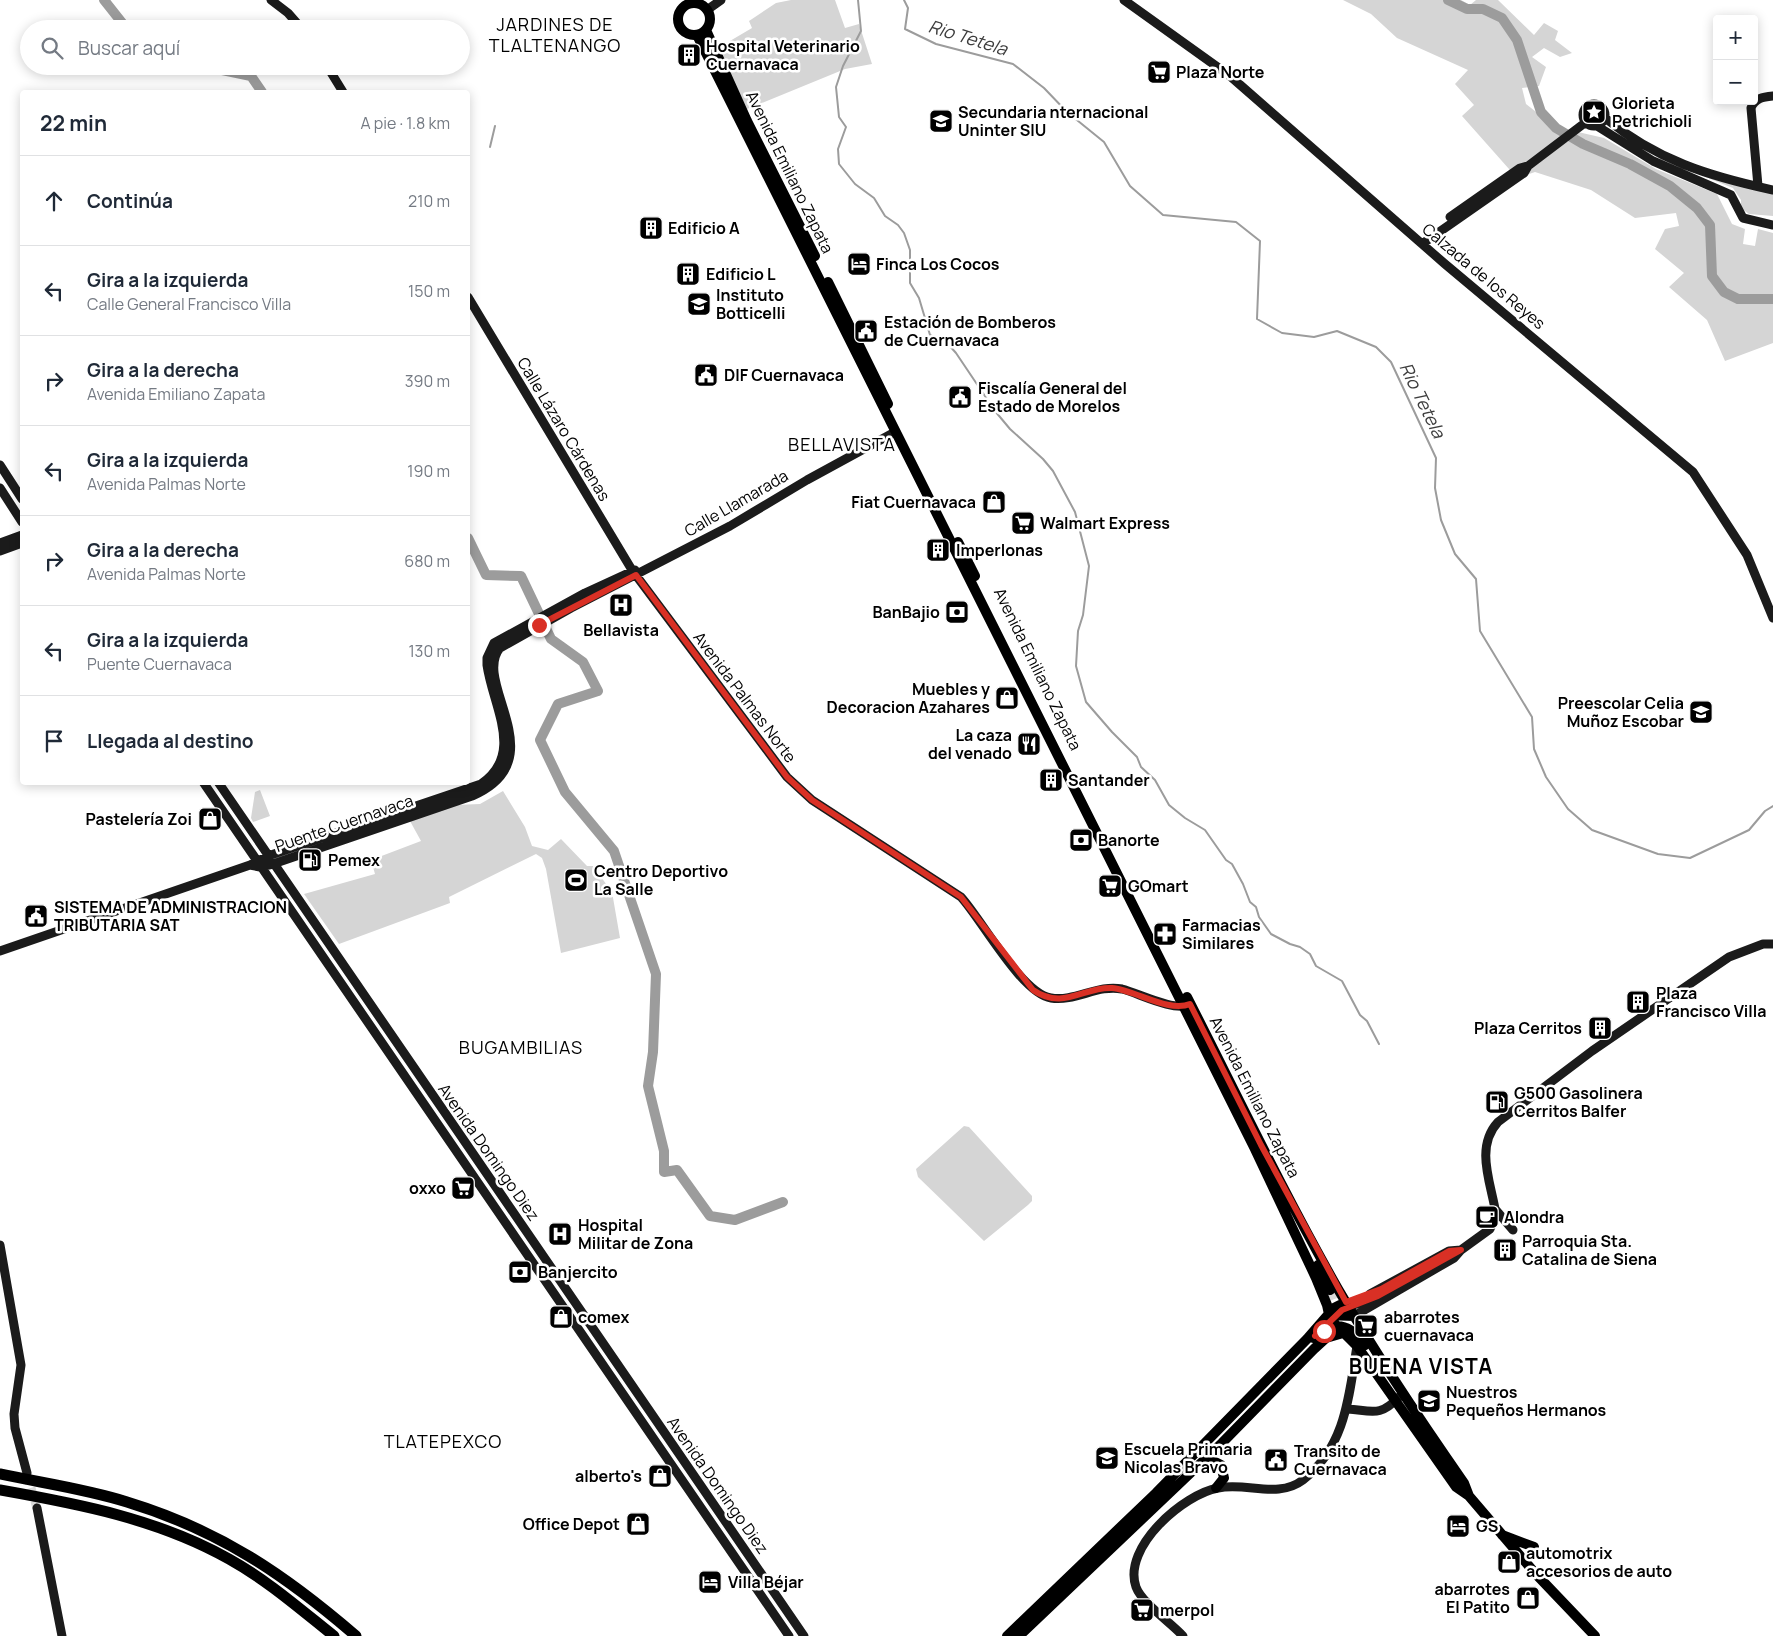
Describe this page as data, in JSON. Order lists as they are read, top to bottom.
{
  "streets": {
    "main road": ["Avenida Emiliano Zapata"],
    "street": [
      "Calzada de los Reyes",
      "Calle Lázaro Cárdenas",
      "Calle Llamarada",
      "Avenida Palmas Norte",
      "Puente Cuernavaca",
      "Avenida Domingo Diez"
    ]
  },
  "crossings": [
    ["Avenida Emiliano Zapata", "Calle Llamarada"],
    ["Avenida Emiliano Zapata", "Avenida Palmas Norte"],
    ["Calle Lázaro Cárdenas", "Calle Llamarada"],
    ["Calle Lázaro Cárdenas", "Avenida Palmas Norte"],
    ["Calle Lázaro Cárdenas", "Puente Cuernavaca"],
    ["Calle Llamarada", "Avenida Palmas Norte"],
    ["Calle Llamarada", "Puente Cuernavaca"],
    ["Avenida Palmas Norte", "Puente Cuernavaca"],
    ["Puente Cuernavaca", "Avenida Domingo Diez"]
  ],
  "districts": [
    "JARDINES DE TLALTENANGO",
    "BELLAVISTA",
    "BUGAMBILIAS",
    "BUENA VISTA",
    "TLATEPEXCO"
  ],
  "water": ["Rio Tetela"],
  "places": {
    "building": [
      "Hospital Veterinario Cuernavaca",
      "Edificio A",
      "Edificio L",
      "Imperlonas",
      "Santander",
      "Plaza Francisco Villa",
      "Plaza Cerritos",
      "Parroquia Sta. Catalina de Siena"
    ],
    "supermarket": [
      "Plaza Norte",
      "Walmart Express",
      "GOmart",
      "oxxo",
      "abarrotes cuernavaca",
      "merpol"
    ],
    "place": ["Glorieta Petrichioli"],
    "school or university": [
      "Secundaria nternacional Uninter SIU",
      "Instituto Botticelli",
      "Preescolar Celia Muñoz Escobar",
      "Nuestros Pequeños Hermanos",
      "Escuela Primaria Nicolas Bravo"
    ],
    "hotel": ["Finca Los Cocos", "GS", "Villa Béjar"],
    "public building": [
      "Estación de Bomberos de Cuernavaca",
      "DIF Cuernavaca",
      "Fiscalía General del Estado de Morelos",
      "SISTEMA DE ADMINISTRACION TRIBUTARIA SAT",
      "Transito de Cuernavaca"
    ],
    "shop": [
      "Fiat Cuernavaca",
      "Muebles y Decoracion Azahares",
      "Pastelería Zoi",
      "comex",
      "alberto's",
      "Office Depot",
      "automotrix accesorios de auto",
      "abarrotes El Patito"
    ],
    "hospital": ["Bellavista", "Hospital Militar de Zona"],
    "bank": ["BanBajio", "Banorte", "Banjercito"],
    "restaurant": ["La caza del venado"],
    "fuel station": ["Pemex", "G500 Gasolinera Cerritos Balfer"],
    "sports": ["Centro Deportivo La Salle"],
    "pharmacy": ["Farmacias Similares"],
    "cafe": ["Alondra"]
  },
  "page": {
    "map_buttons": ["+", "−"],
    "search": "Buscar aquí",
    "heading": ["22 min", "A pie · 1.8 km"],
    "list": [
      ["Continúa", "210 m"],
      ["Gira a la izquierda", "Calle General Francisco Villa", "150 m"],
      ["Gira a la derecha", "Avenida Emiliano Zapata", "390 m"],
      ["Gira a la izquierda", "Avenida Palmas Norte", "190 m"],
      ["Gira a la derecha", "Avenida Palmas Norte", "680 m"],
      ["Gira a la izquierda", "Puente Cuernavaca", "130 m"],
      "Llegada al destino"
    ]
  }
}
